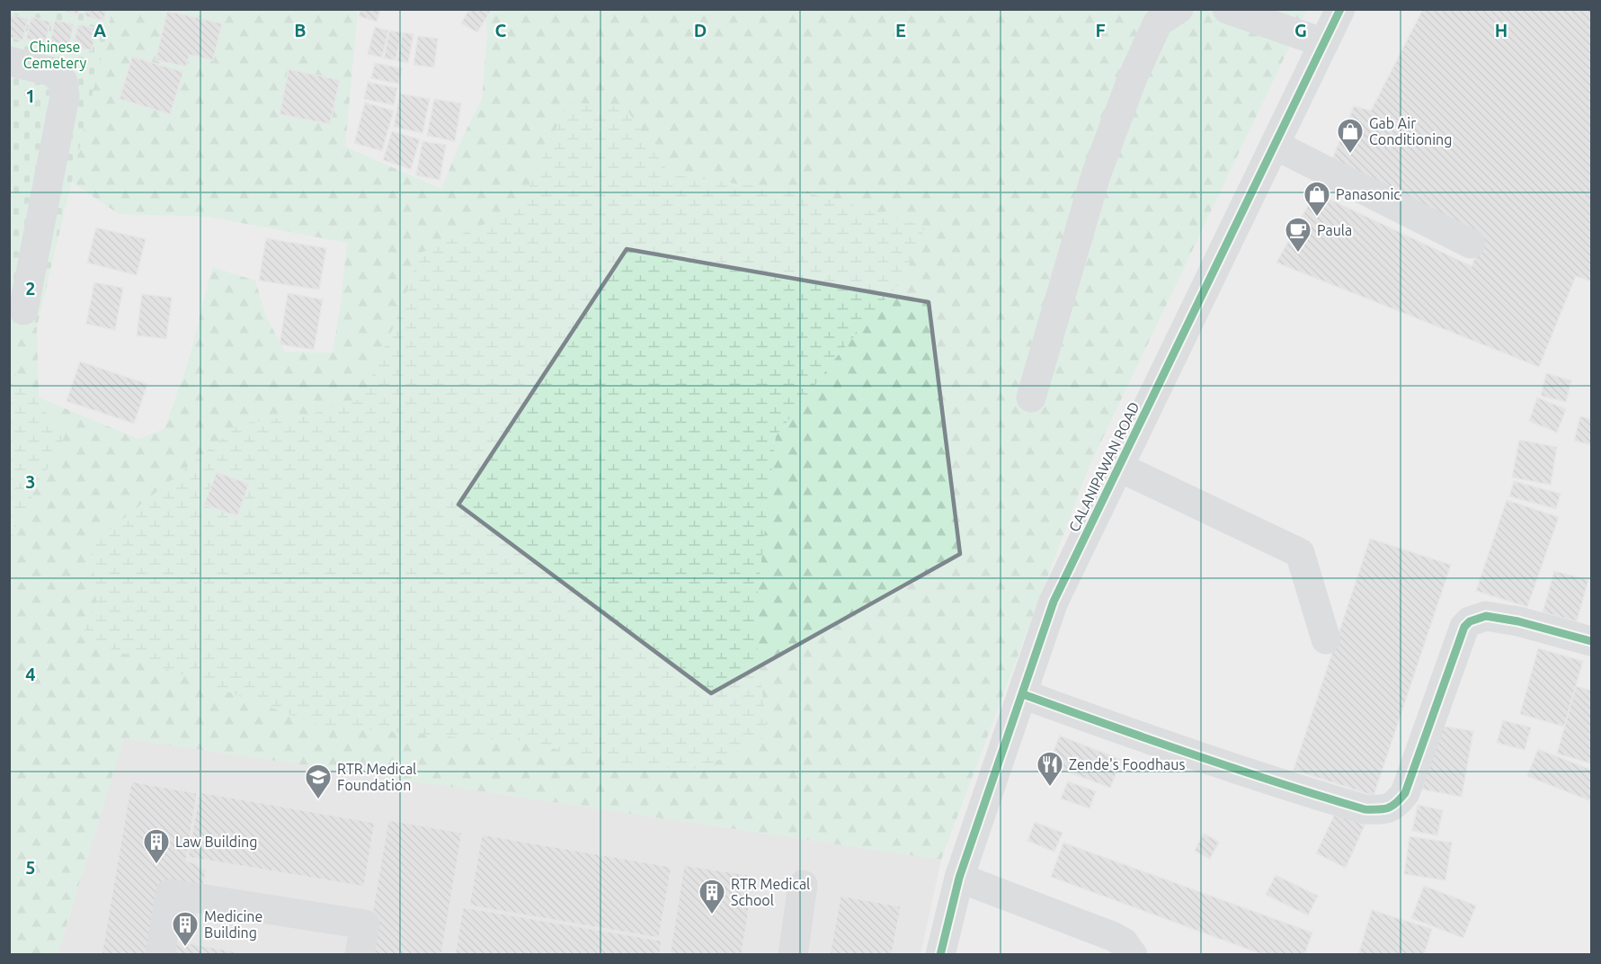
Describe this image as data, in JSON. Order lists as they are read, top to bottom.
{
  "streets": {
    "street": ["CALANIPAWAN ROAD"]
  },
  "parks": ["Chinese Cemetery"],
  "places": {
    "shop": ["Gab Air Conditioning", "Panasonic"],
    "cafe": ["Paula"],
    "restaurant": ["Zende's Foodhaus"],
    "school or university": ["RTR Medical Foundation"],
    "building": ["Law Building", "RTR Medical School", "Medicine Building"]
  },
  "grid": {
    "columns": [
      "A",
      "B",
      "C",
      "D",
      "E",
      "F",
      "G",
      "H"
    ],
    "rows": [
      "1",
      "2",
      "3",
      "4",
      "5"
    ]
  }
}
